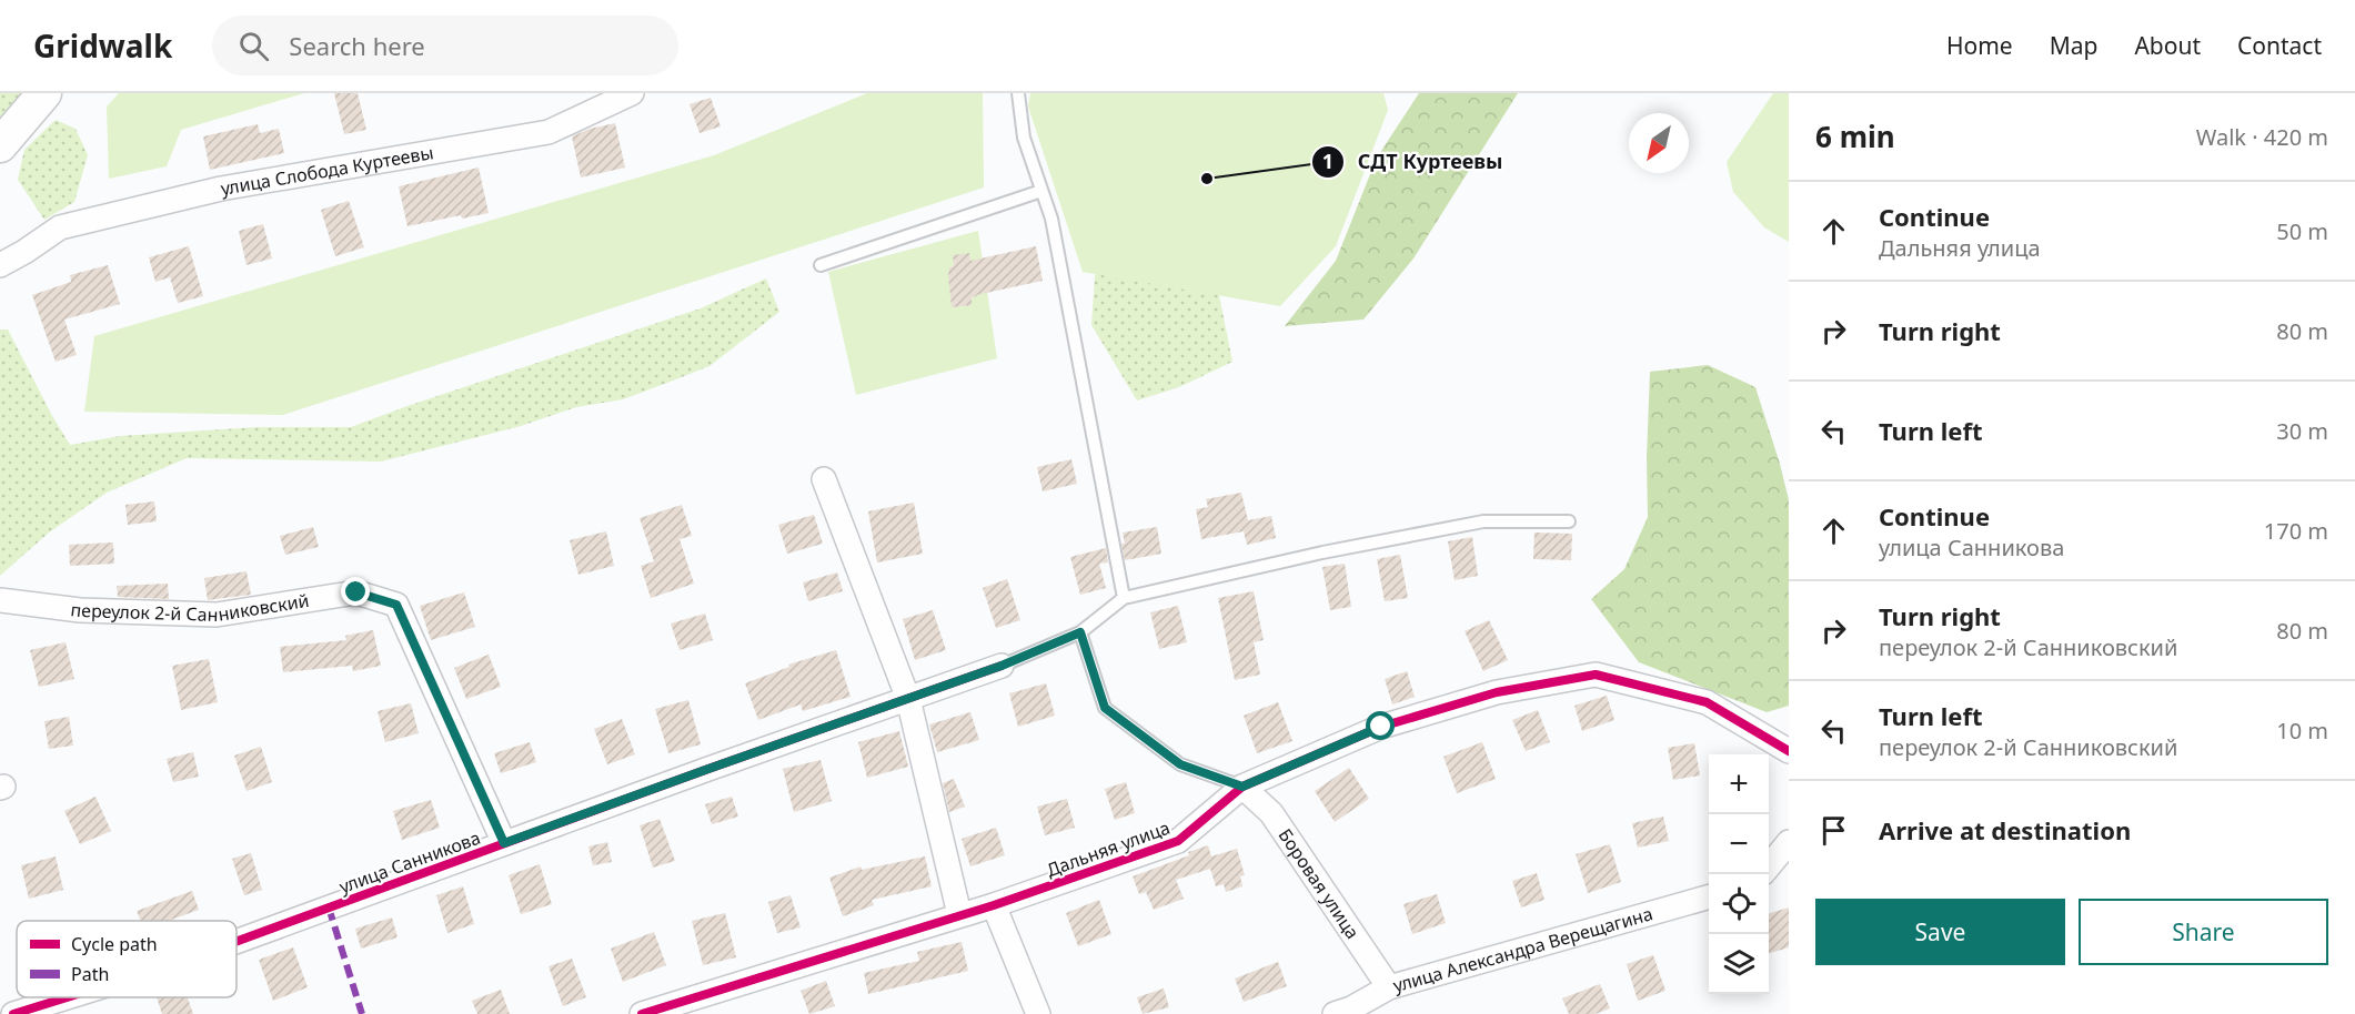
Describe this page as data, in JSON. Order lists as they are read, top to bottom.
{
  "streets": {
    "street": [
      "улица Слобода Куртеевы",
      "переулок 2-й Санниковский",
      "Дальняя улица",
      "улица Санникова",
      "Боровая улица",
      "улица Александра Верещагина"
    ]
  },
  "crossings": [
    ["переулок 2-й Санниковский", "улица Санникова"],
    ["Дальняя улица", "Боровая улица"],
    ["Боровая улица", "улица Александра Верещагина"]
  ],
  "places": ["СДТ Куртеевы"],
  "legend": ["Cycle path", "Path"],
  "north": "bottom left",
  "page": {
    "header": "Gridwalk",
    "search": "Search here",
    "nav": [
      "Home",
      "Map",
      "About",
      "Contact"
    ],
    "heading": ["6 min", "Walk · 420 m"],
    "list": [
      ["Continue", "Дальняя улица", "50 m"],
      ["Turn right", "80 m"],
      ["Turn left", "30 m"],
      ["Continue", "улица Санникова", "170 m"],
      ["Turn right", "переулок 2-й Санниковский", "80 m"],
      ["Turn left", "переулок 2-й Санниковский", "10 m"],
      "Arrive at destination"
    ],
    "map_buttons": ["+", "−"],
    "buttons": ["Save", "Share"]
  }
}
